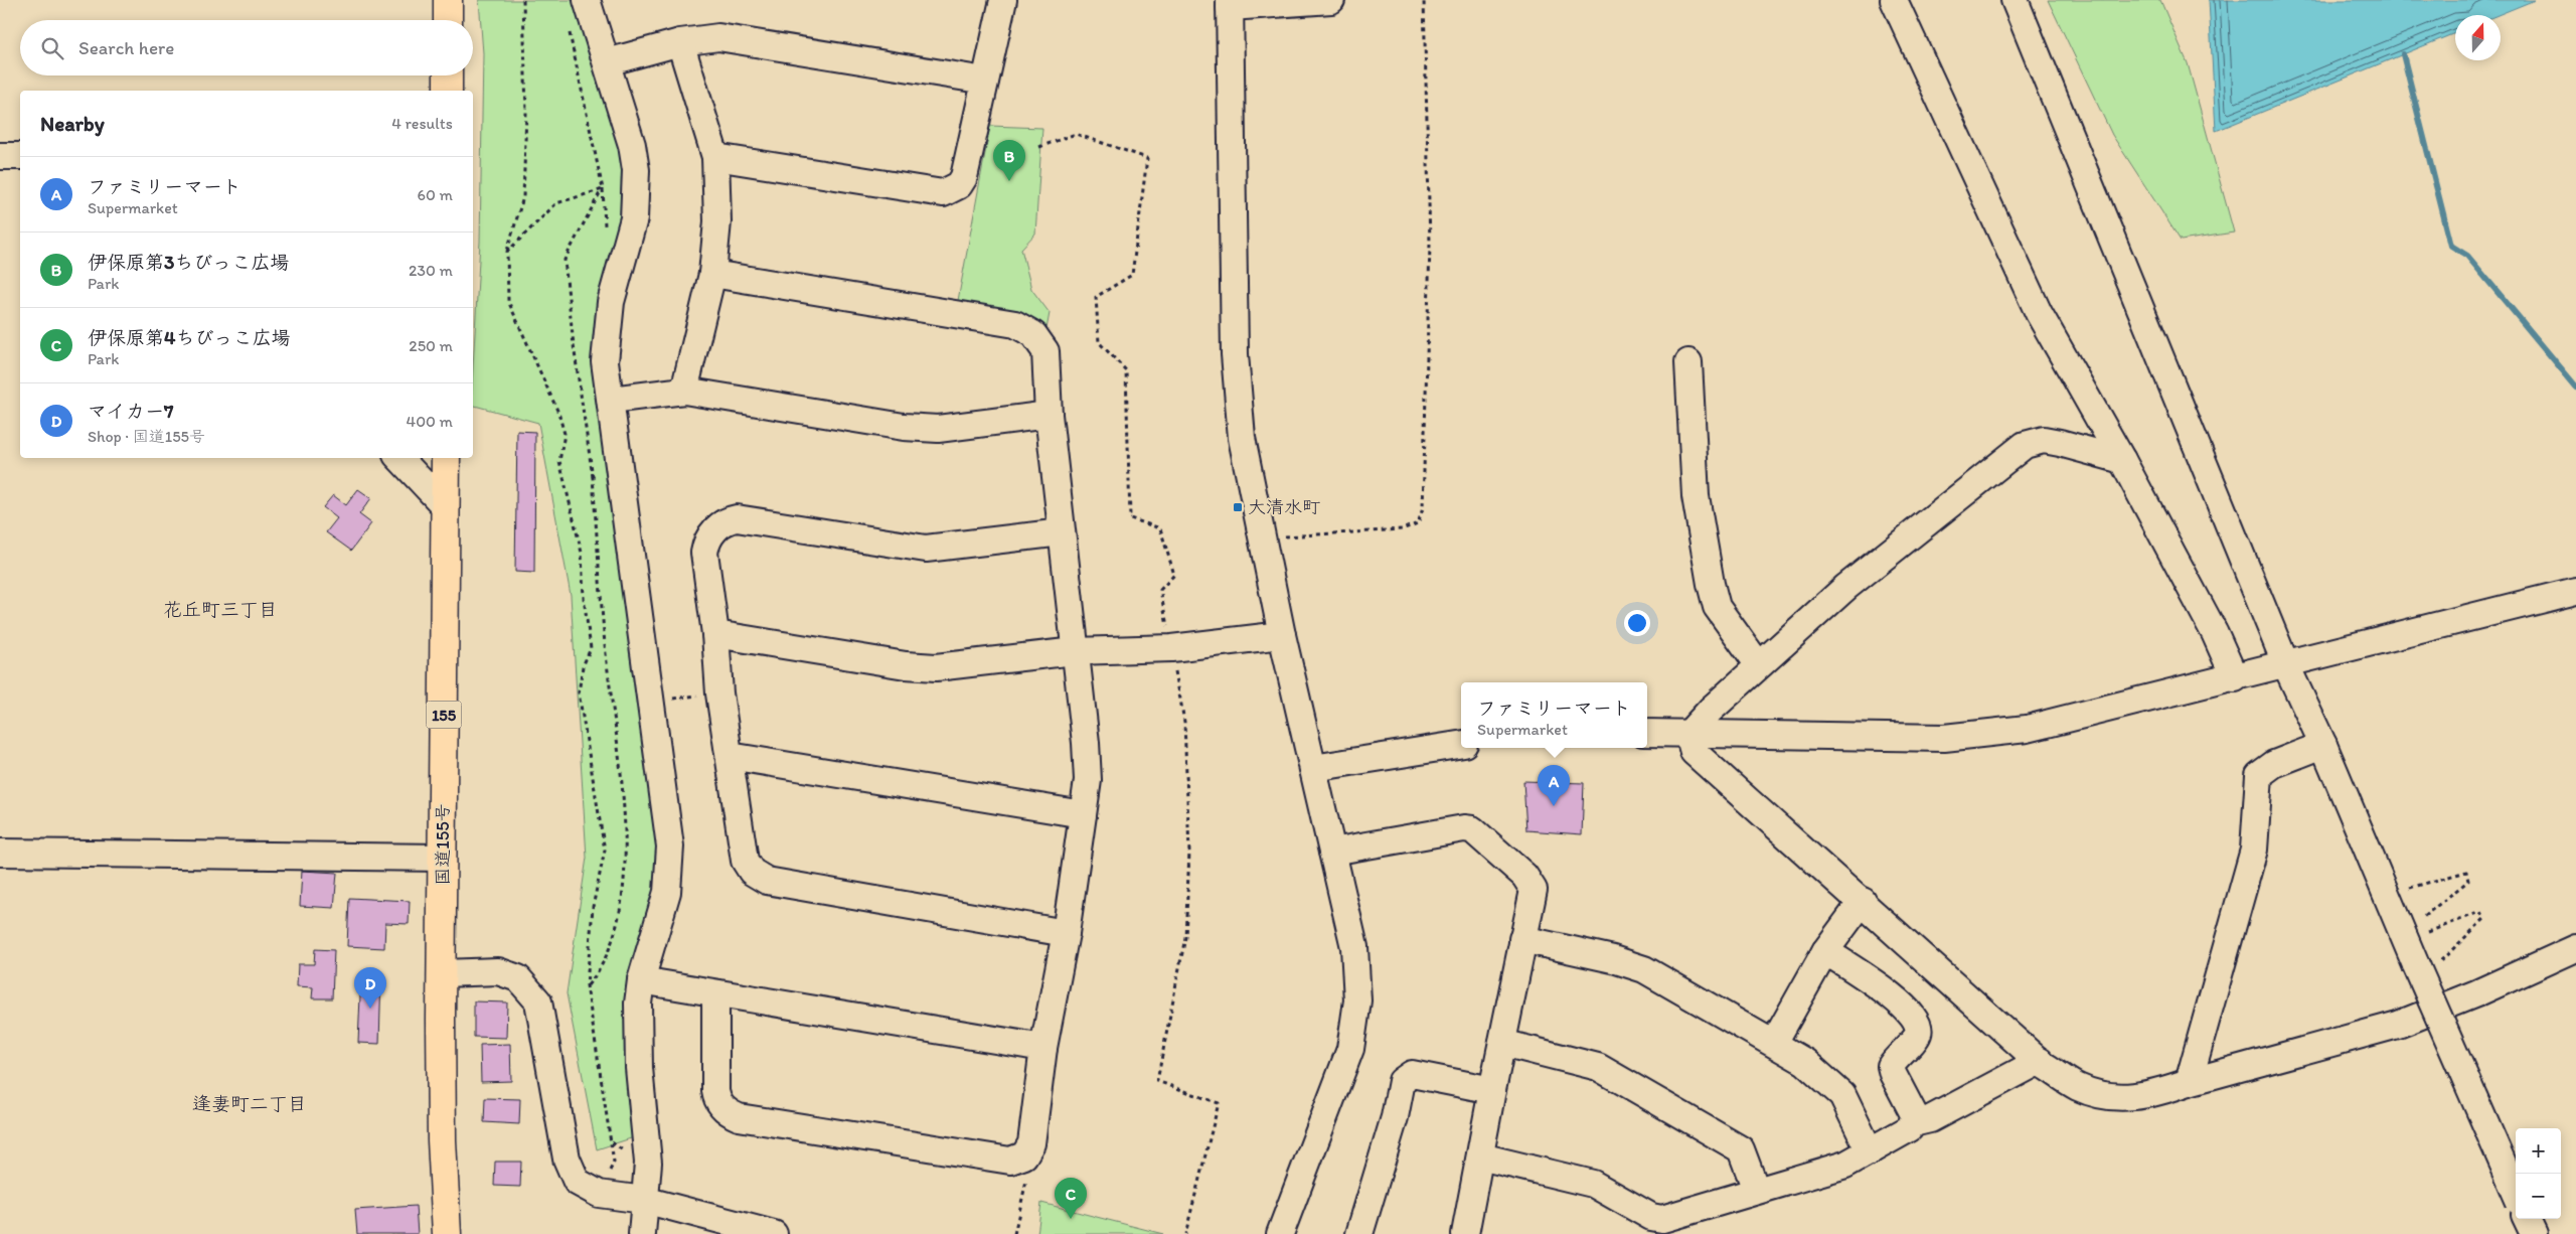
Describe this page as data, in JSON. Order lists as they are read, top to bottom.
{
  "streets": {
    "highway": ["155", "国道155号"]
  },
  "districts": ["花丘町三丁目", "逢妻町二丁目"],
  "places": {
    "transit": ["大清水町"]
  },
  "north": "top",
  "page": {
    "search": "Search here",
    "heading": ["Nearby", "4 results"],
    "pins": [
      "B",
      "A",
      "D",
      "C"
    ],
    "list": [
      {
        "mark": "A",
        "name": "ファミリーマート",
        "note": "Supermarket",
        "value": "60 m"
      },
      {
        "mark": "B",
        "name": "伊保原第3ちびっこ広場",
        "note": "Park",
        "value": "230 m"
      },
      {
        "mark": "C",
        "name": "伊保原第4ちびっこ広場",
        "note": "Park",
        "value": "250 m"
      },
      {
        "mark": "D",
        "name": "マイカー7",
        "note": "Shop · 国道155号",
        "value": "400 m"
      }
    ],
    "popup": ["ファミリーマート", "Supermarket"],
    "map_buttons": ["+", "−"]
  }
}
